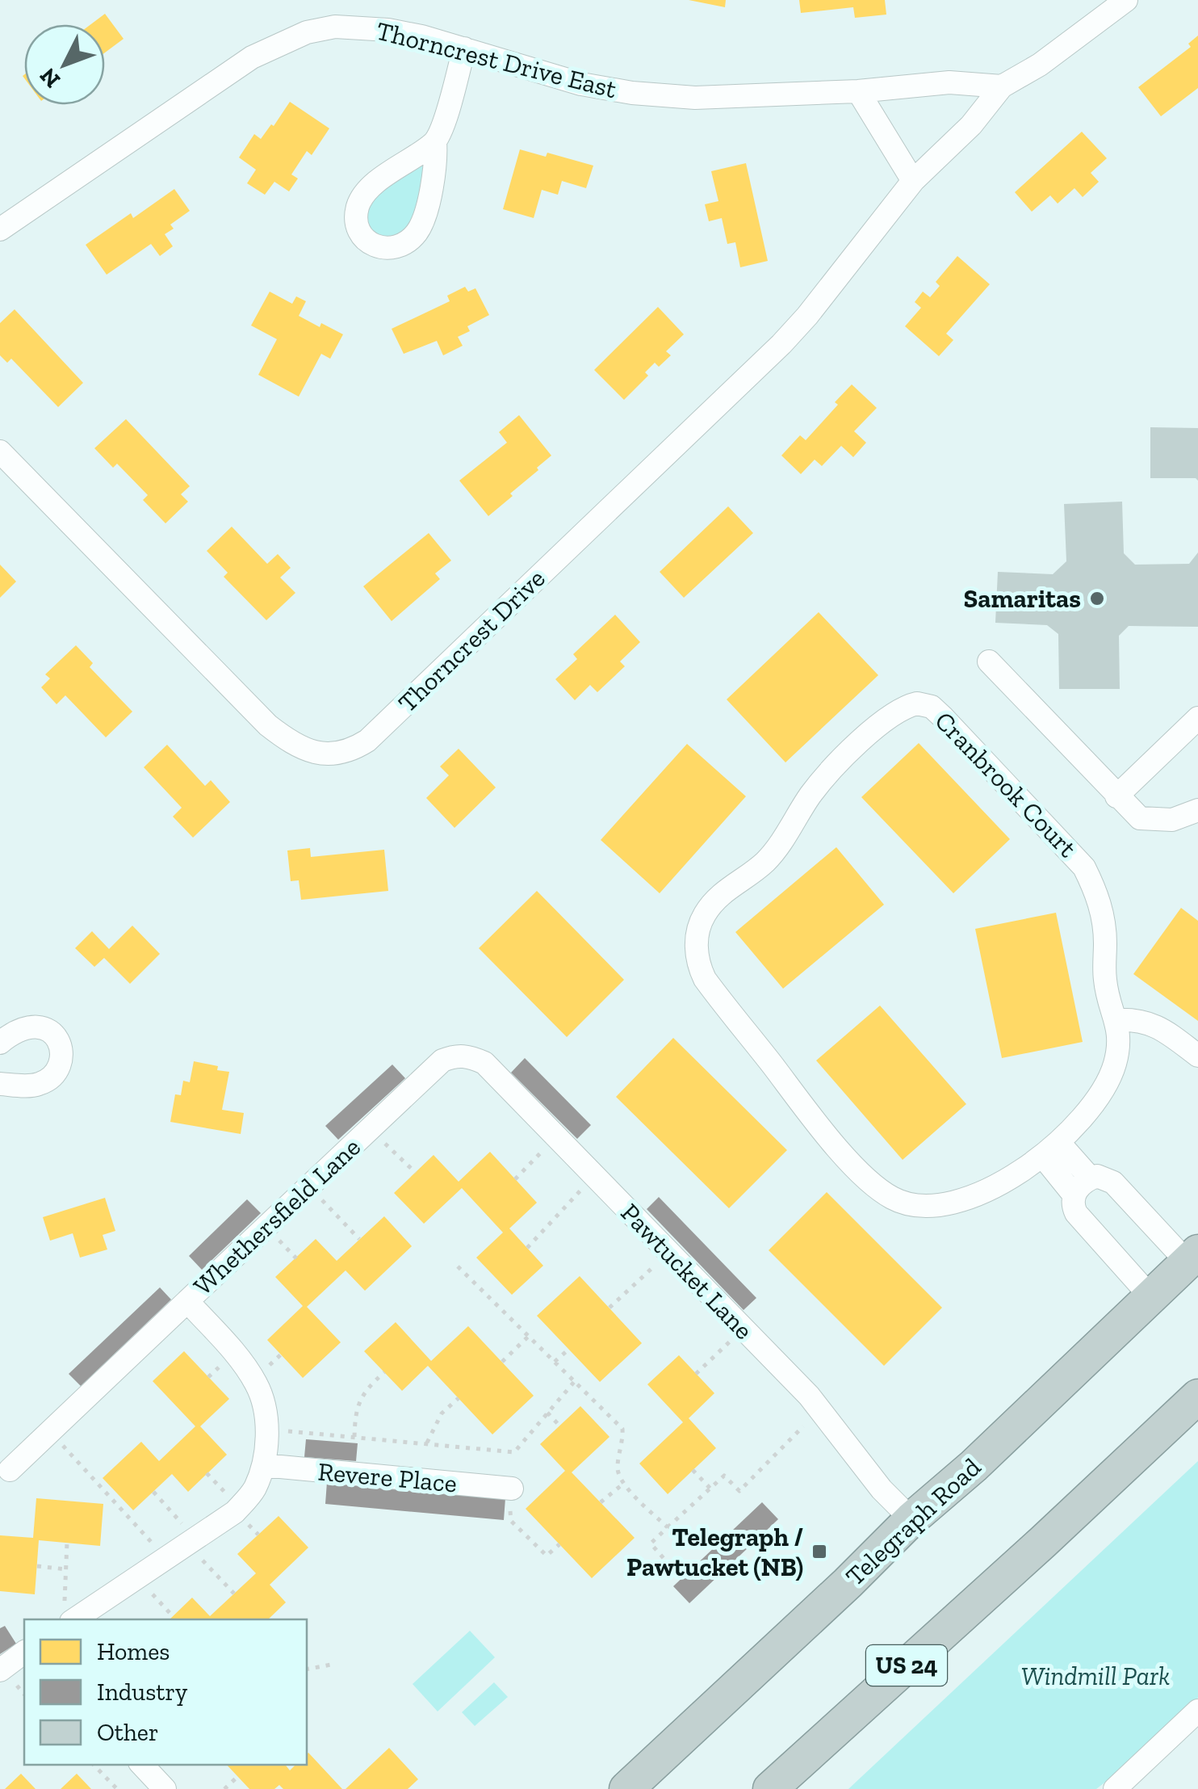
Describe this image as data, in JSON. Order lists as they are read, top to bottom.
{
  "streets": {
    "highway": ["Telegraph Road", "US 24"],
    "street": [
      "Thorncrest Drive East",
      "Thorncrest Drive",
      "Cranbrook Court",
      "Whethersfield Lane",
      "Pawtucket Lane",
      "Revere Place"
    ]
  },
  "crossings": [
    ["Thorncrest Drive East", "Thorncrest Drive"],
    ["Whethersfield Lane", "Pawtucket Lane"],
    ["Whethersfield Lane", "Revere Place"],
    ["Pawtucket Lane", "Telegraph Road"]
  ],
  "parks": ["Windmill Park"],
  "places": {
    "other": ["Samaritas"],
    "transit": ["Telegraph / Pawtucket (NB)"]
  },
  "legend": ["Homes", "Industry", "Other"],
  "north": "bottom left"
}
